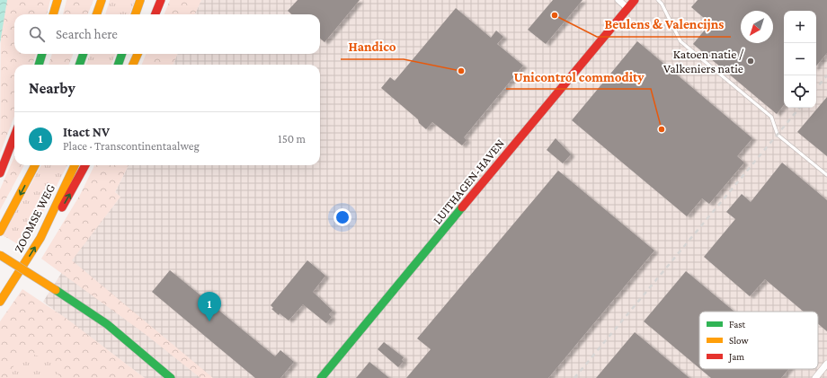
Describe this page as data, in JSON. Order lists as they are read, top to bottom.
{
  "streets": {
    "main road": ["LUITHAGEN-HAVEN", "ZOOMSE WEG"]
  },
  "places": [
    "Beulens & Valencijns",
    "Katoen natie / Valkeniers natie",
    "Handico",
    "Unicontrol commodity"
  ],
  "legend": ["Fast", "Slow", "Jam"],
  "north": "bottom left",
  "page": {
    "map_buttons": ["+", "−"],
    "search": "Search here",
    "heading": "Nearby",
    "list": [
      {
        "mark": "1",
        "name": "Itact NV",
        "note": "Place · Transcontinentaalweg",
        "value": "150 m"
      }
    ],
    "pins": "1"
  }
}
